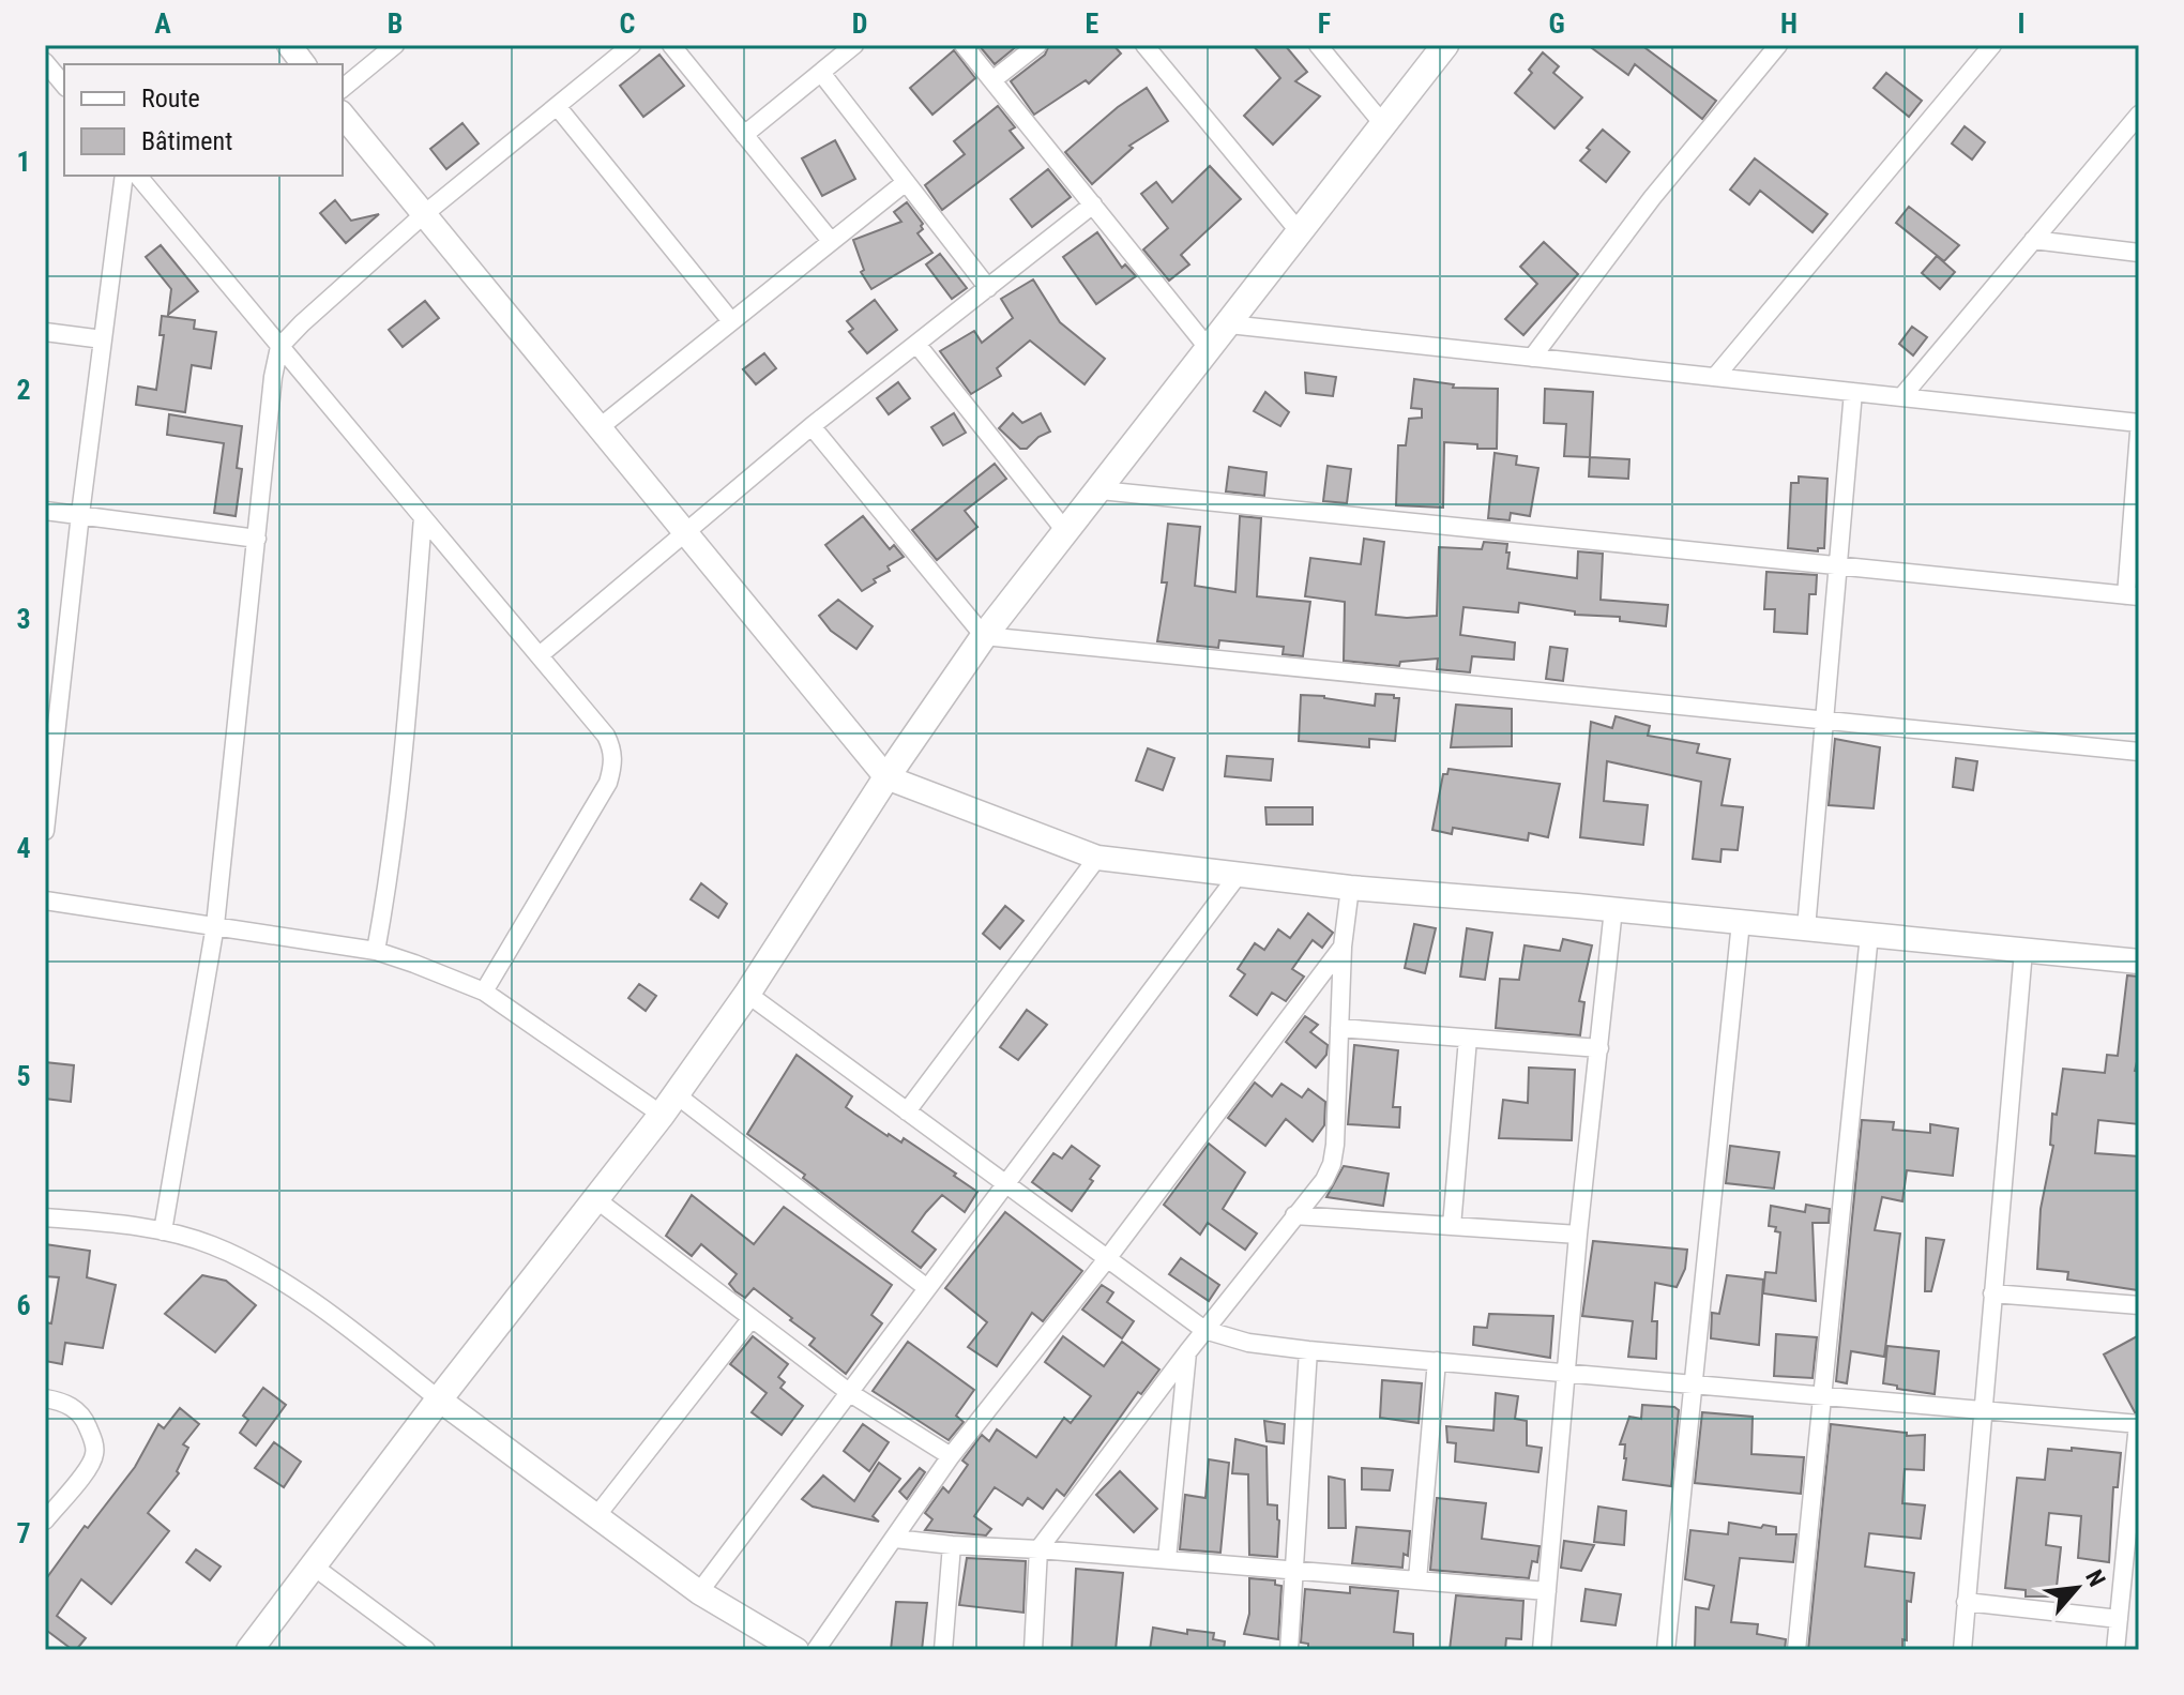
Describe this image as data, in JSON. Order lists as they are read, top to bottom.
{
  "legend": ["Route", "Bâtiment"],
  "north": "top right",
  "grid": {
    "columns": [
      "A",
      "B",
      "C",
      "D",
      "E",
      "F",
      "G",
      "H",
      "I"
    ],
    "rows": [
      "1",
      "2",
      "3",
      "4",
      "5",
      "6",
      "7"
    ]
  }
}
